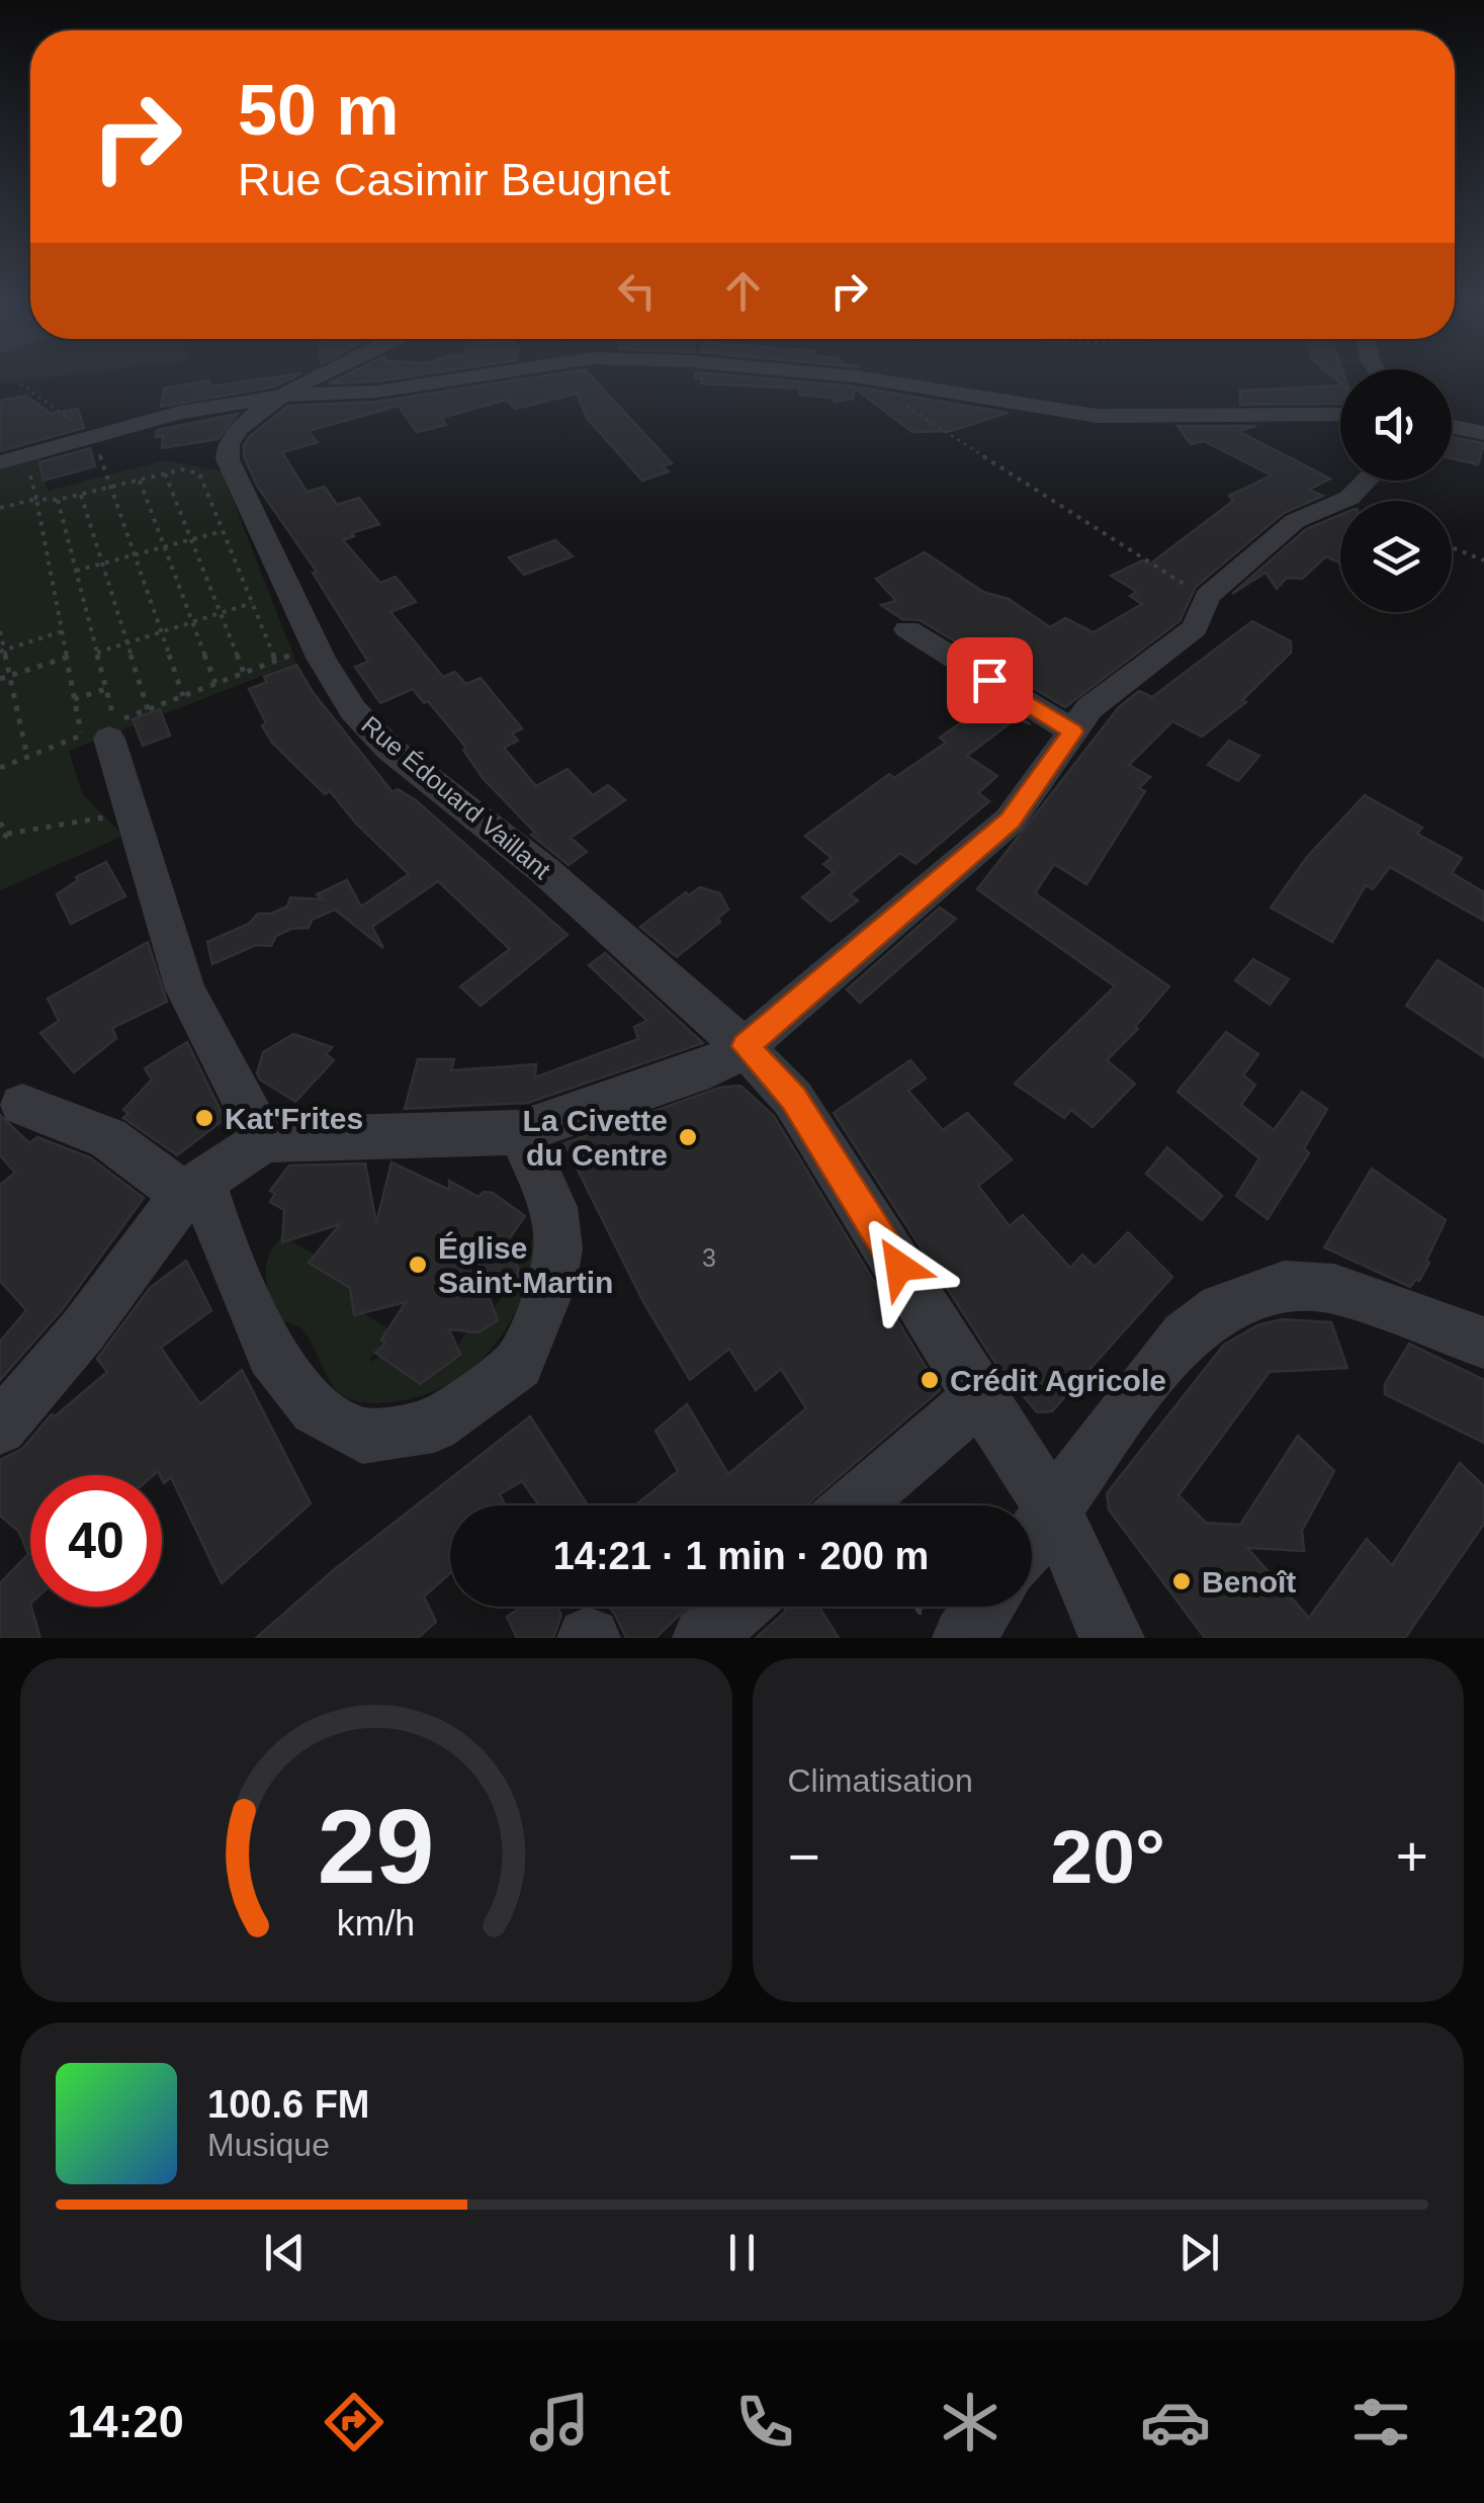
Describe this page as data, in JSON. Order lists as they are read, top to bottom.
{
  "streets": {
    "street": ["Rue Édouard Vaillant"]
  },
  "places": [
    "Kat'Frites",
    "La Civette du Centre",
    "Église Saint-Martin",
    "Crédit Agricole",
    "Benoît"
  ],
  "house_numbers": ["3"],
  "page": {
    "turn": ["50 m", "Rue Casimir Beugnet"],
    "limit": "40",
    "trip": "14:21 · 1 min · 200 m",
    "tile": "Climatisation",
    "heat": ["−", "20°", "+"],
    "song": ["100.6 FM", "Musique"],
    "tabs": "14:20",
    "gauge": ["29", "km/h"]
  }
}
